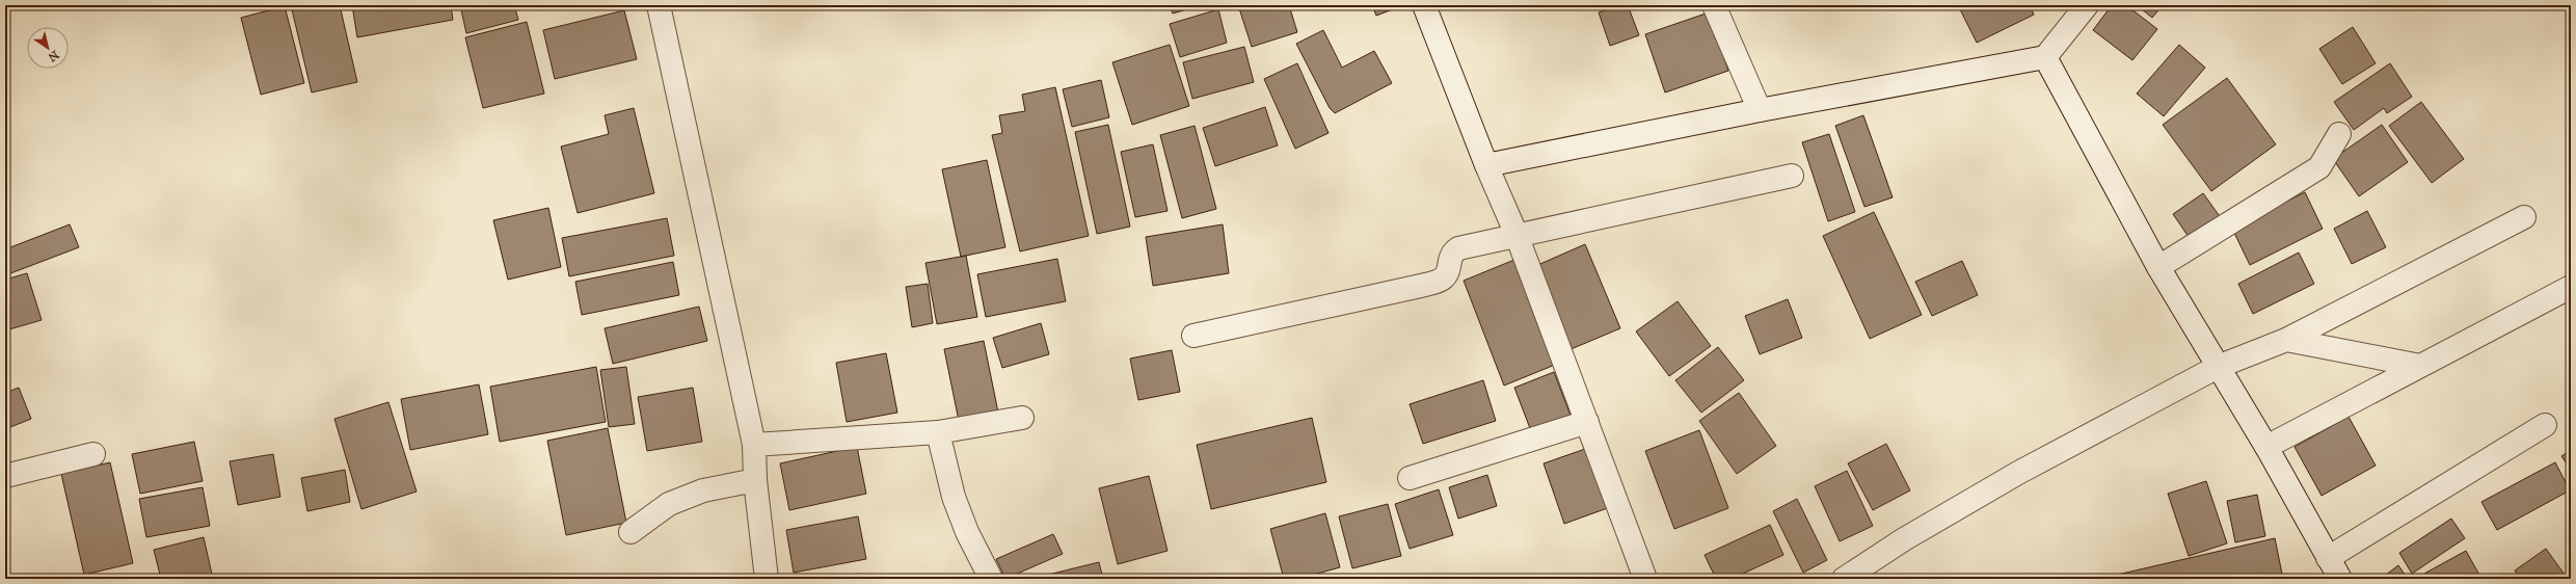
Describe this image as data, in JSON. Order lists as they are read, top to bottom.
{
  "north": "bottom right"
}
